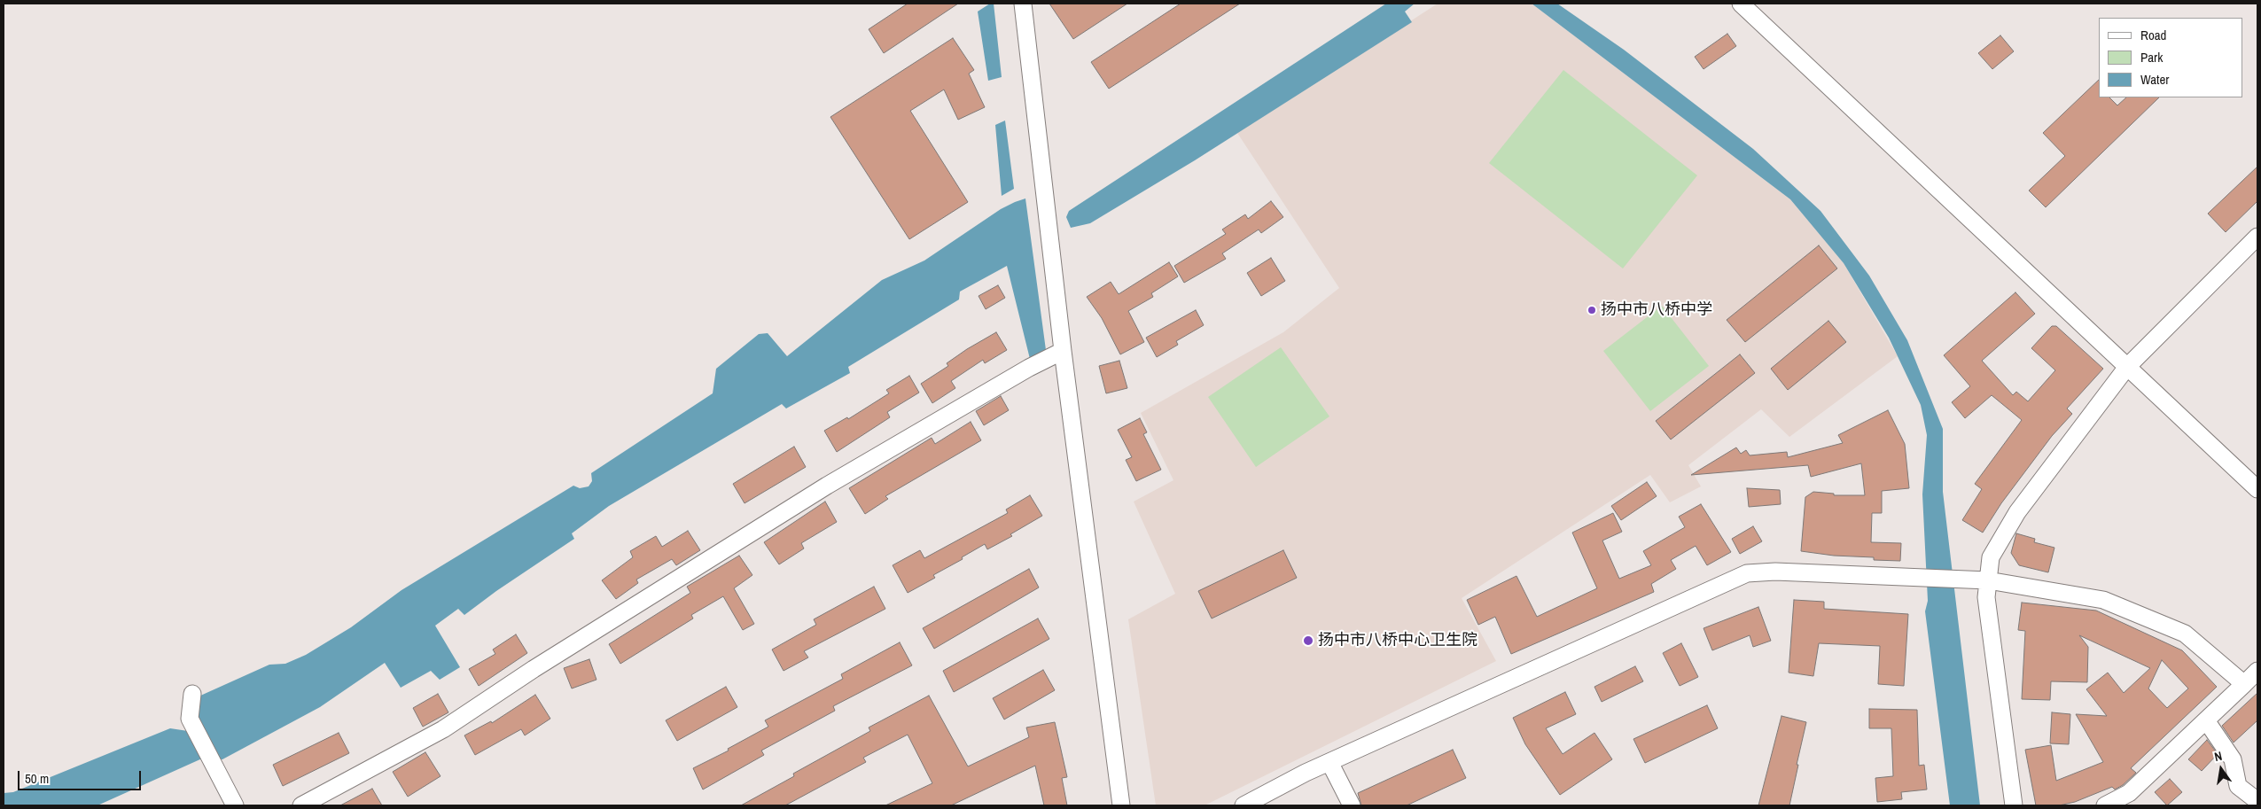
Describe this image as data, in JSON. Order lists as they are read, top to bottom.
{
  "places": ["扬中市八桥中学", "扬中市八桥中心卫生院"],
  "legend": ["Road", "Park", "Water"],
  "scale_bar": "50 m",
  "north": "top"
}
